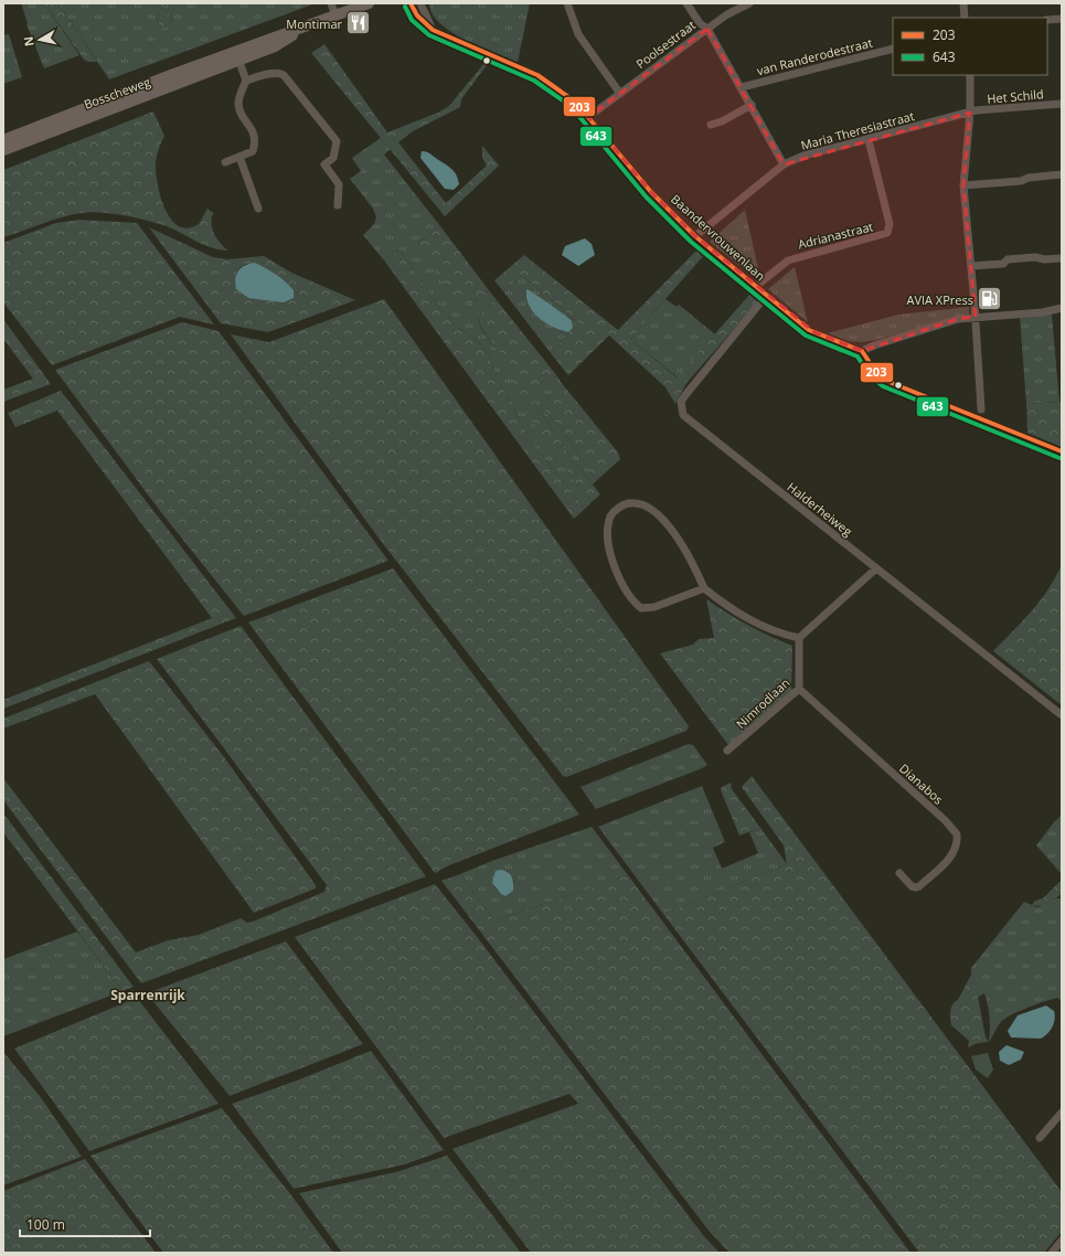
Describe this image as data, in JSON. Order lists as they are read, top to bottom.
{
  "streets": {
    "main road": ["Bosscheweg"],
    "street": [
      "Poolsestraat",
      "van Randerodestraat",
      "Het Schild",
      "Maria Theresiastraat",
      "Adrianastraat",
      "Baandervrouwenlaan",
      "Halderheiweg",
      "Nimrodlaan",
      "Dianabos"
    ]
  },
  "crossings": [
    ["Poolsestraat", "Baandervrouwenlaan"],
    ["Het Schild", "Maria Theresiastraat"],
    ["Maria Theresiastraat", "Adrianastraat"],
    ["Maria Theresiastraat", "Baandervrouwenlaan"],
    ["Adrianastraat", "Baandervrouwenlaan"],
    ["Baandervrouwenlaan", "Halderheiweg"],
    ["Nimrodlaan", "Dianabos"]
  ],
  "districts": ["Sparrenrijk"],
  "places": {
    "restaurant": ["Montimar"],
    "fuel station": ["AVIA XPress"]
  },
  "lines": ["transit line 203", "transit line 643"],
  "legend": ["203", "643"],
  "scale_bar": "100 m",
  "north": "left"
}
